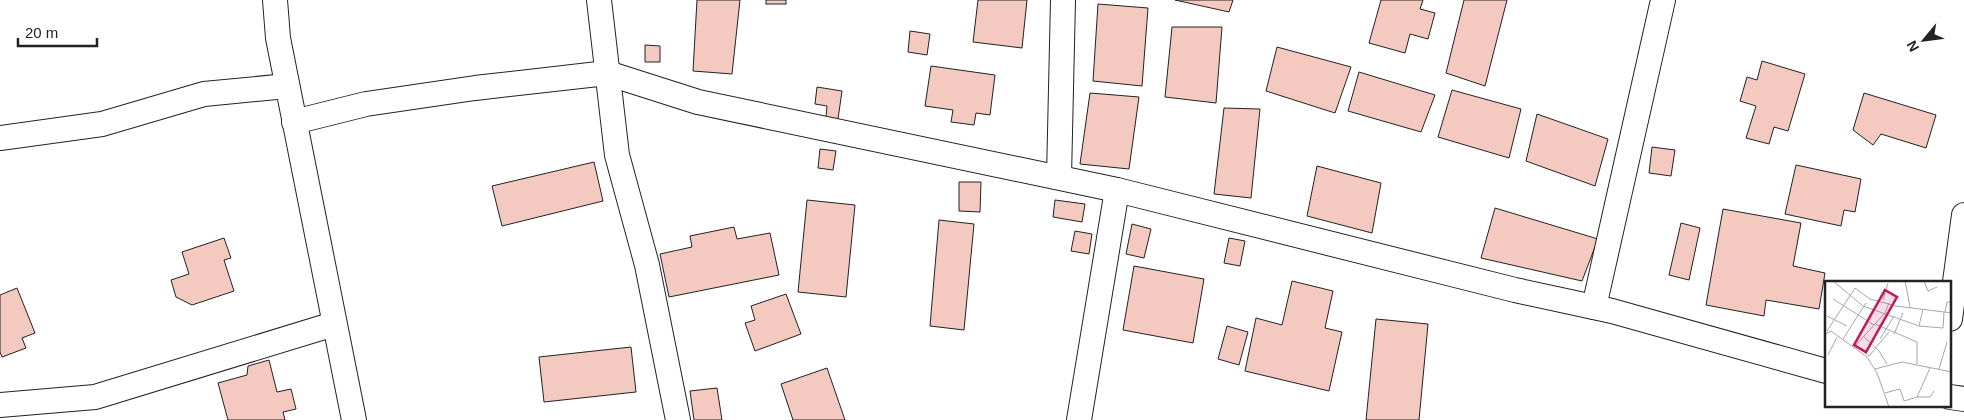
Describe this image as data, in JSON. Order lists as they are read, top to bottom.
{
  "scale_bar": "20 m",
  "north": "bottom left"
}
